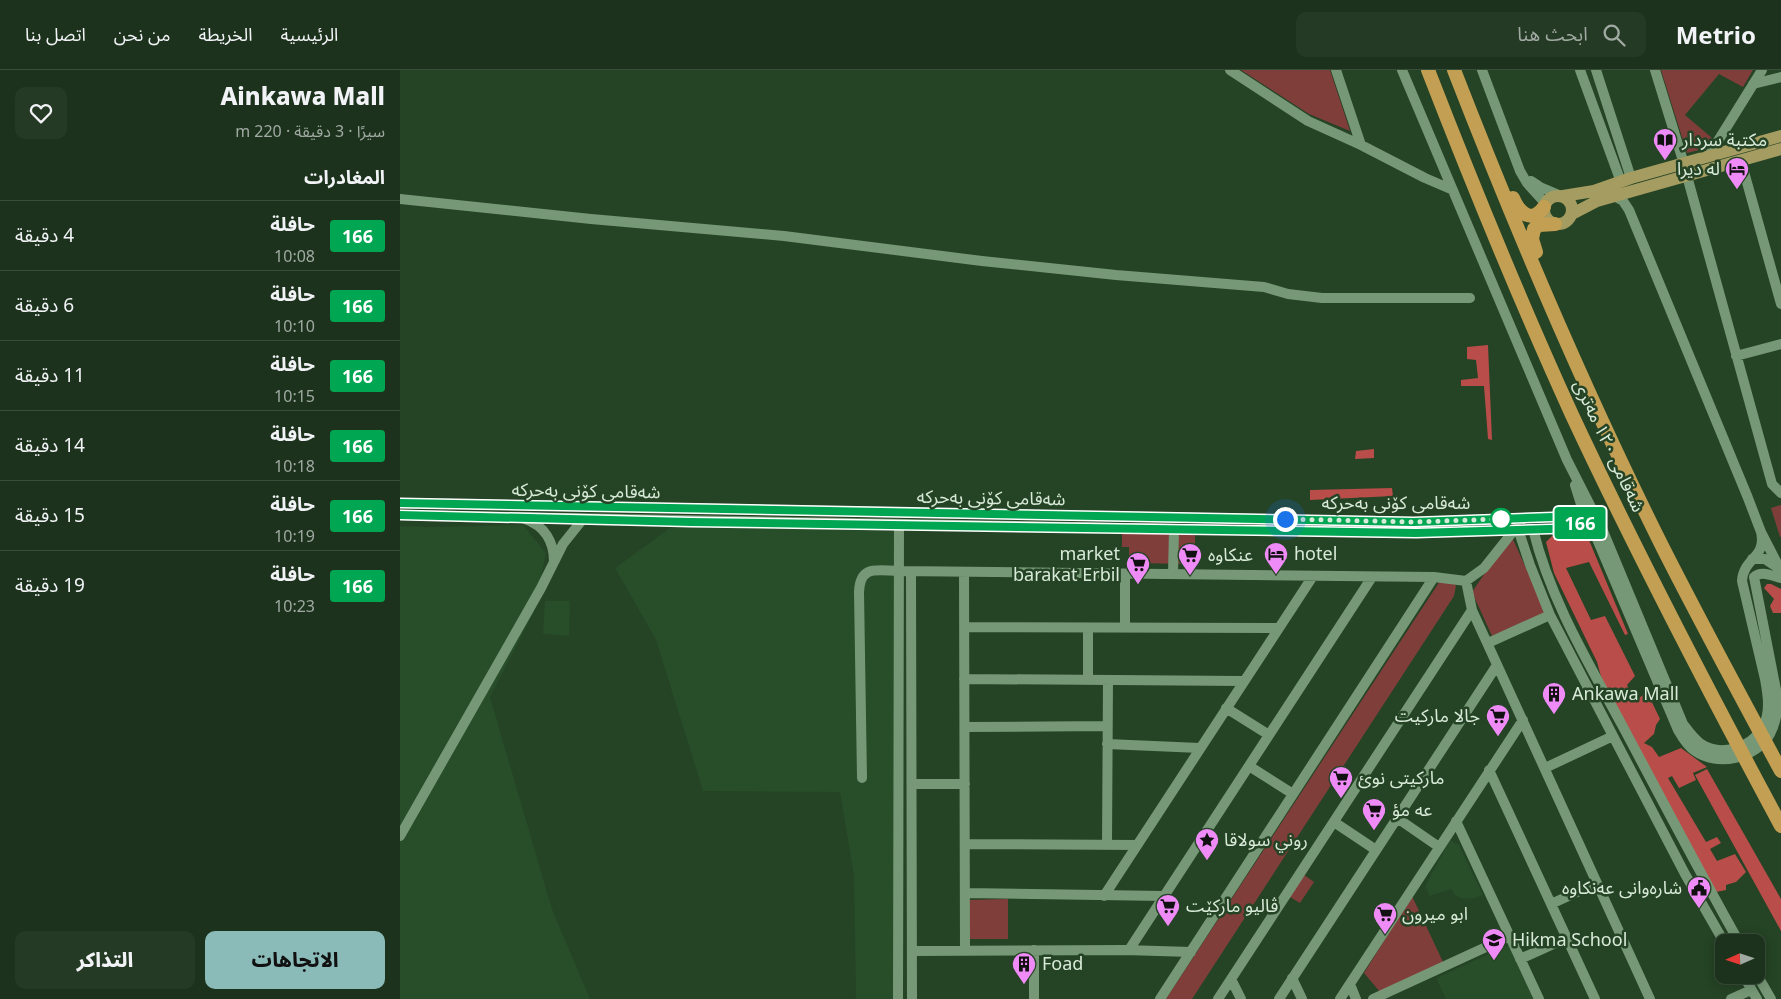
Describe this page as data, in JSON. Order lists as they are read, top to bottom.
{
  "streets": {
    "highway": ["شەقامی ١٢٠ مەتری"],
    "street": ["شەقامی کۆنی بەحرکە"]
  },
  "places": {
    "library": ["مكتبة سردار"],
    "hotel": ["له ديرا", "hotel"],
    "supermarket": [
      "عنكاوه",
      "market barakat Erbil",
      "جالا ماركيت",
      "مارکیتی نوئ",
      "عه مؤ",
      "ڤالیو مارکێت",
      "ابو ميرون"
    ],
    "building": ["Ankawa Mall", "Foad"],
    "place": ["روني سولاقا"],
    "public building": ["شارەوانی عەنکاوە"],
    "school or university": ["Hikma School"]
  },
  "lines": ["bus line 166"],
  "north": "left",
  "page": {
    "header": "Metrio",
    "search": "ابحث هنا",
    "nav": [
      "الرئيسية",
      "الخريطة",
      "من نحن",
      "اتصل بنا"
    ],
    "on_map": "166",
    "heading": [
      ["Ainkawa Mall", "سيرًا · 3 دقيقة · 220 m"],
      "المغادرات"
    ],
    "list": [
      {
        "mark": "166",
        "name": "حافلة",
        "note": "10:08",
        "value": "4 دقيقة"
      },
      {
        "mark": "166",
        "name": "حافلة",
        "note": "10:10",
        "value": "6 دقيقة"
      },
      {
        "mark": "166",
        "name": "حافلة",
        "note": "10:15",
        "value": "11 دقيقة"
      },
      {
        "mark": "166",
        "name": "حافلة",
        "note": "10:18",
        "value": "14 دقيقة"
      },
      {
        "mark": "166",
        "name": "حافلة",
        "note": "10:19",
        "value": "15 دقيقة"
      },
      {
        "mark": "166",
        "name": "حافلة",
        "note": "10:23",
        "value": "19 دقيقة"
      }
    ],
    "buttons": ["الاتجاهات", "التذاكر"]
  }
}
